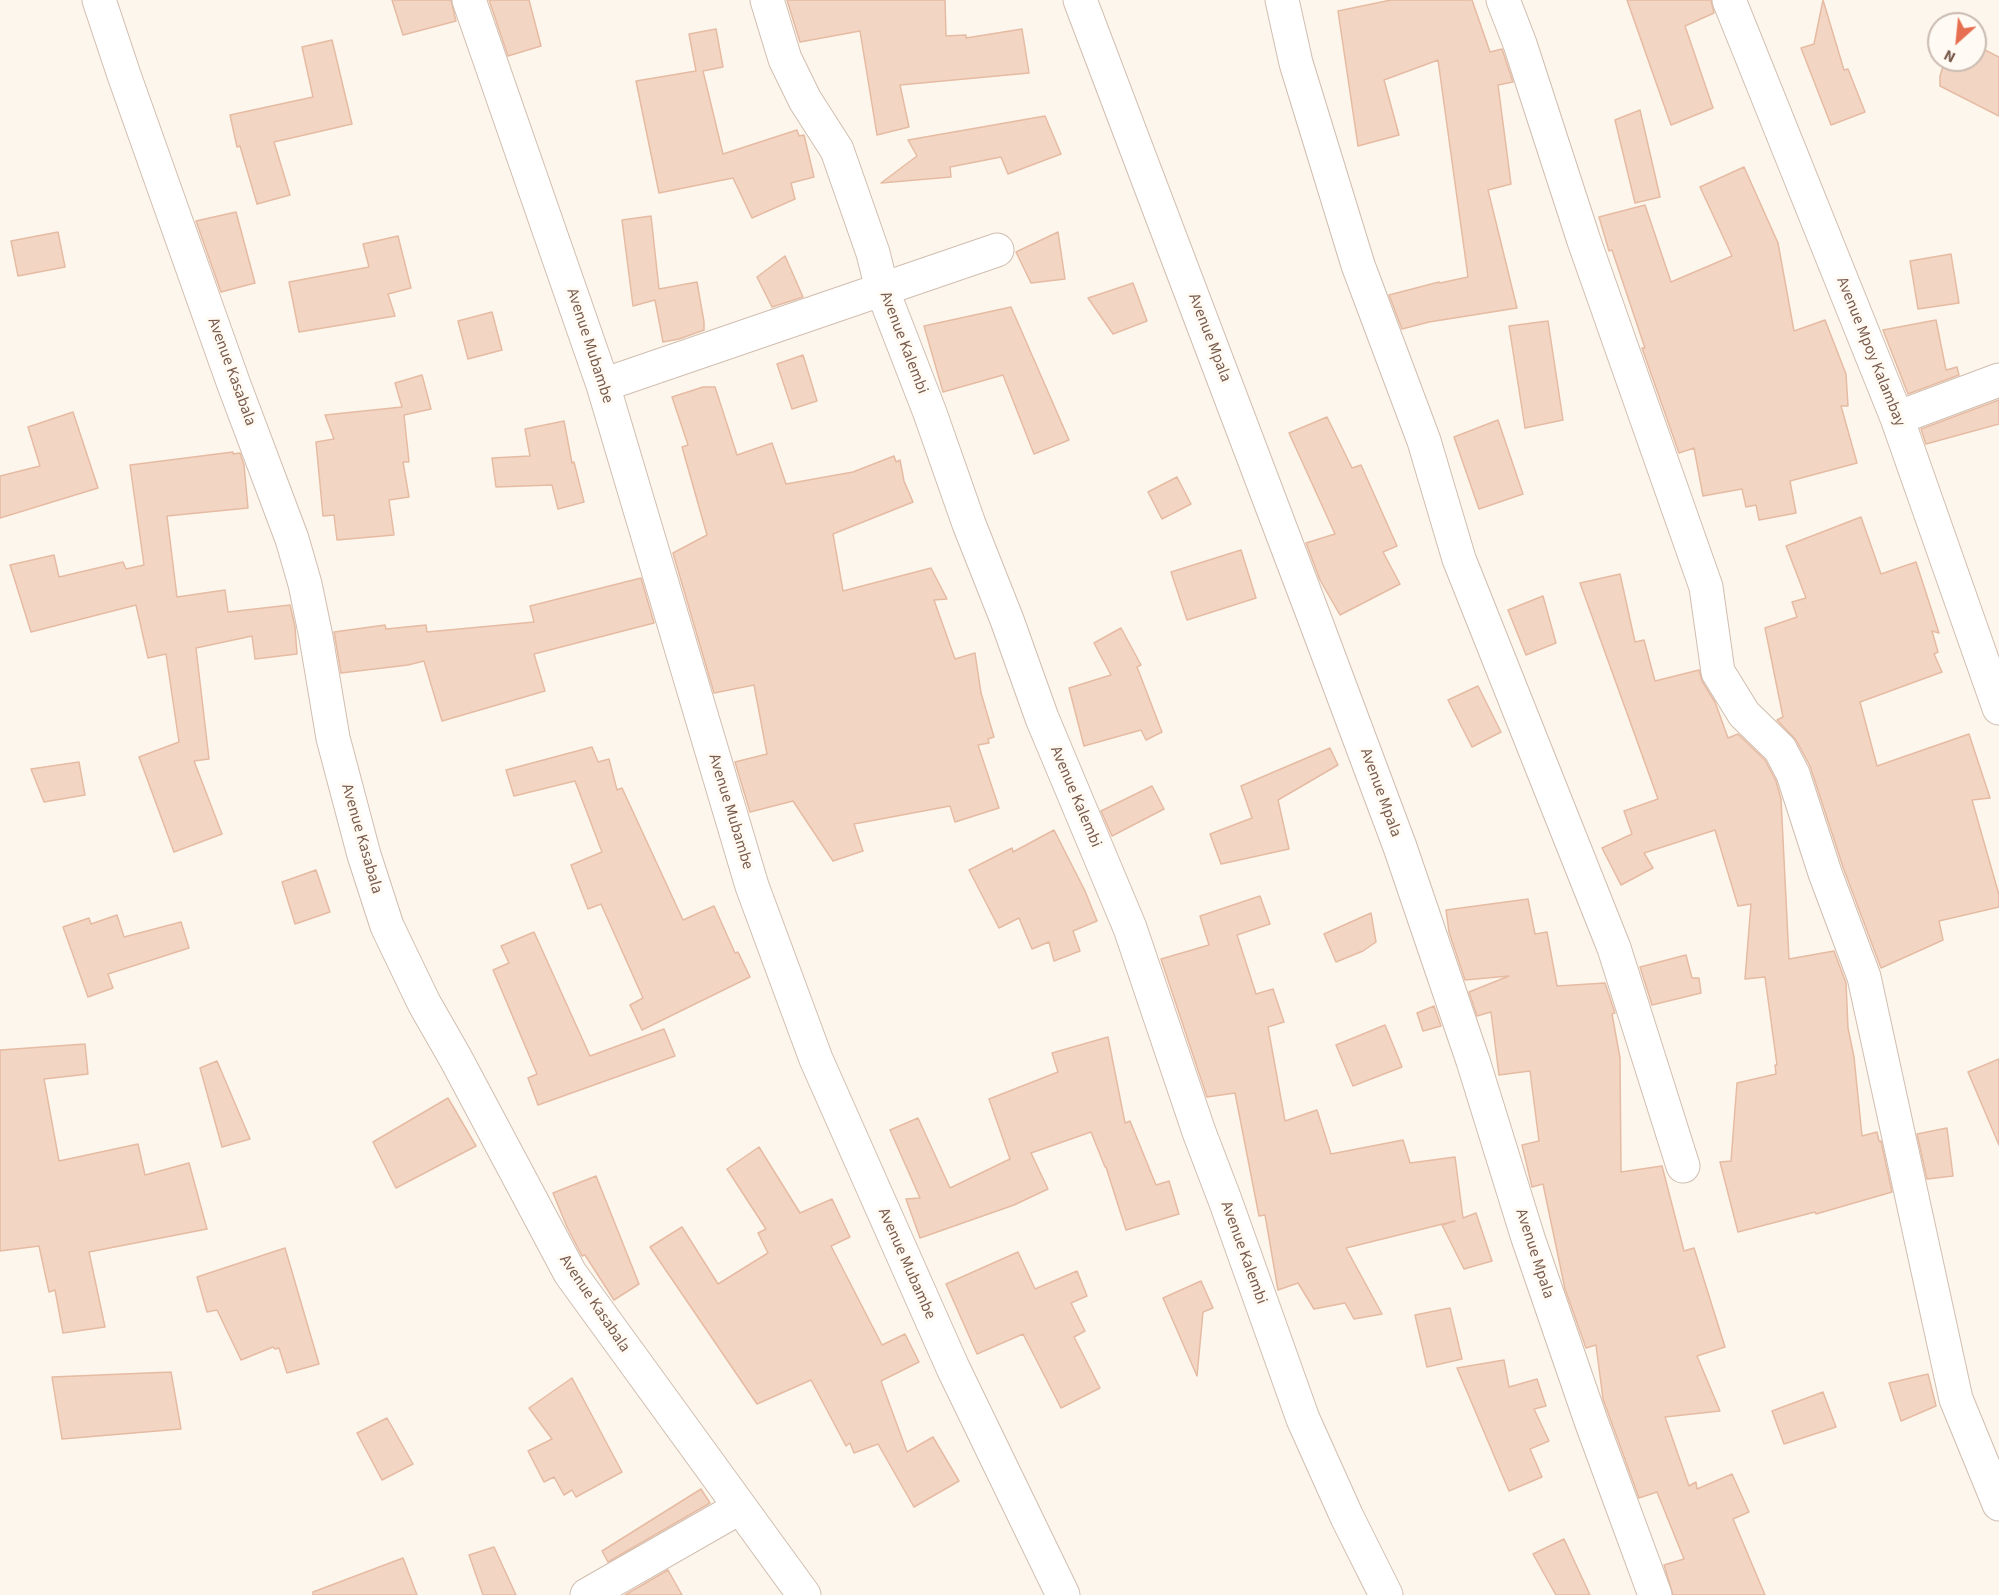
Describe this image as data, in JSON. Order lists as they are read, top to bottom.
{
  "streets": {
    "street": [
      "Avenue Mpala",
      "Avenue Kalembi",
      "Avenue Mubambe",
      "Avenue Mpoy Kalambay",
      "Avenue Kasabala"
    ]
  },
  "north": "bottom left"
}
